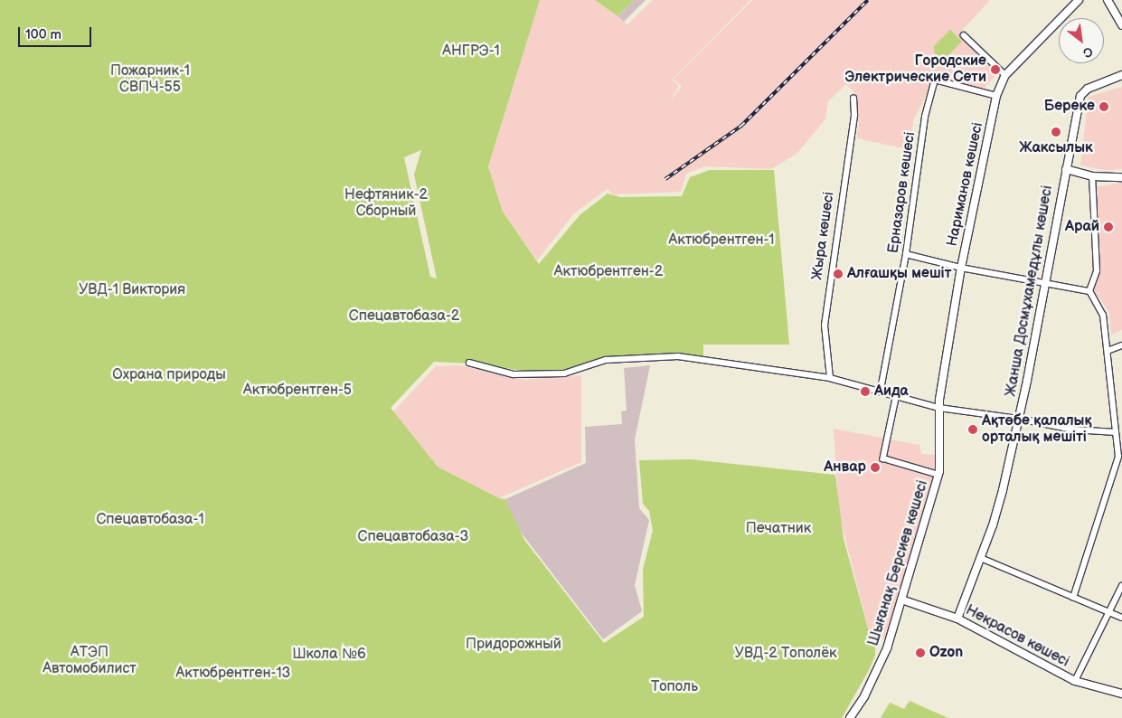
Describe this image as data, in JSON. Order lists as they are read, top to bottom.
{
  "streets": {
    "street": [
      "Нариманов көшесі",
      "Ерназаров көшесі",
      "Жыра көшесі",
      "Жанша Досмұхамедұлы көшесі",
      "Шығанақ Берсиев көшесі",
      "Некрасов көшесі"
    ]
  },
  "crossings": [
    ["Нариманов көшесі", "Ерназаров көшесі"],
    ["Нариманов көшесі", "Шығанақ Берсиев көшесі"],
    ["Жанша Досмұхамедұлы көшесі", "Некрасов көшесі"],
    ["Шығанақ Берсиев көшесі", "Некрасов көшесі"]
  ],
  "parks": [
    "АНГРЭ-1",
    "Пожарник-1 СВПЧ-55",
    "Нефтяник-2 Сборный",
    "Актюбрентген-1",
    "Актюбрентген-2",
    "УВД-1 Виктория",
    "Спецавтобаза-2",
    "Охрана природы",
    "Актюбрентген-5",
    "Спецавтобаза-1",
    "Печатник",
    "Спецавтобаза-3",
    "Придорожный",
    "АТЭП Автомобилист",
    "УВД-2 Тополёк",
    "Школа №6",
    "Актюбрентген-13",
    "Тополь"
  ],
  "places": [
    "Городские Электрические Сети",
    "Береке",
    "Жаксылык",
    "Арай",
    "Алғашқы мешіт",
    "Аида",
    "Ақтөбе қалалық орталық мешіті",
    "Анвар",
    "Ozon"
  ],
  "scale_bar": "100 m",
  "north": "bottom right"
}
